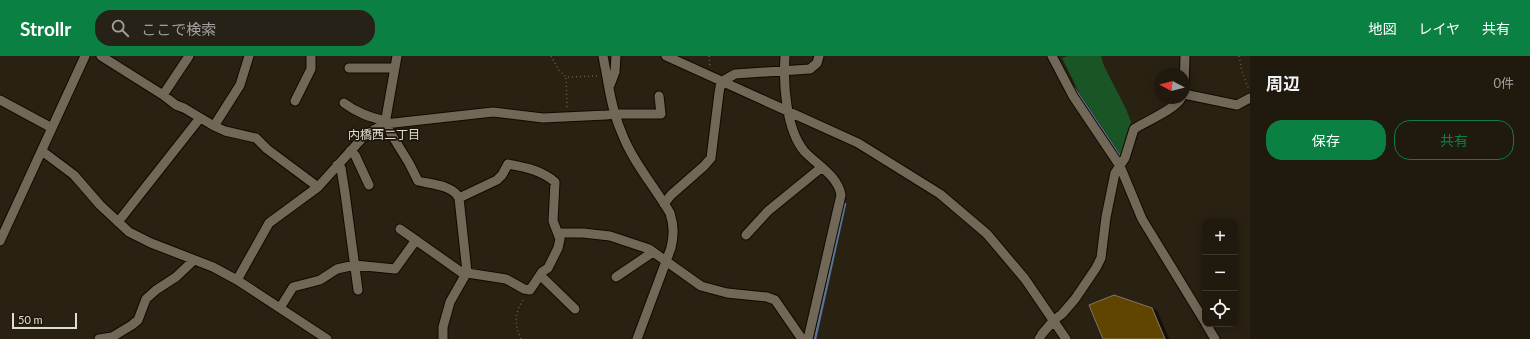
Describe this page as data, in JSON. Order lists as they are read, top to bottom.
{
  "districts": ["内橋西二丁目"],
  "scale_bar": "50 m",
  "north": "left",
  "page": {
    "header": "Strollr",
    "search": "ここで検索",
    "nav": ["地図", "レイヤ", "共有"],
    "heading": ["周辺", "0件"],
    "buttons": ["保存", "共有"],
    "map_buttons": ["+", "−"],
    "scale": "50 m"
  }
}
